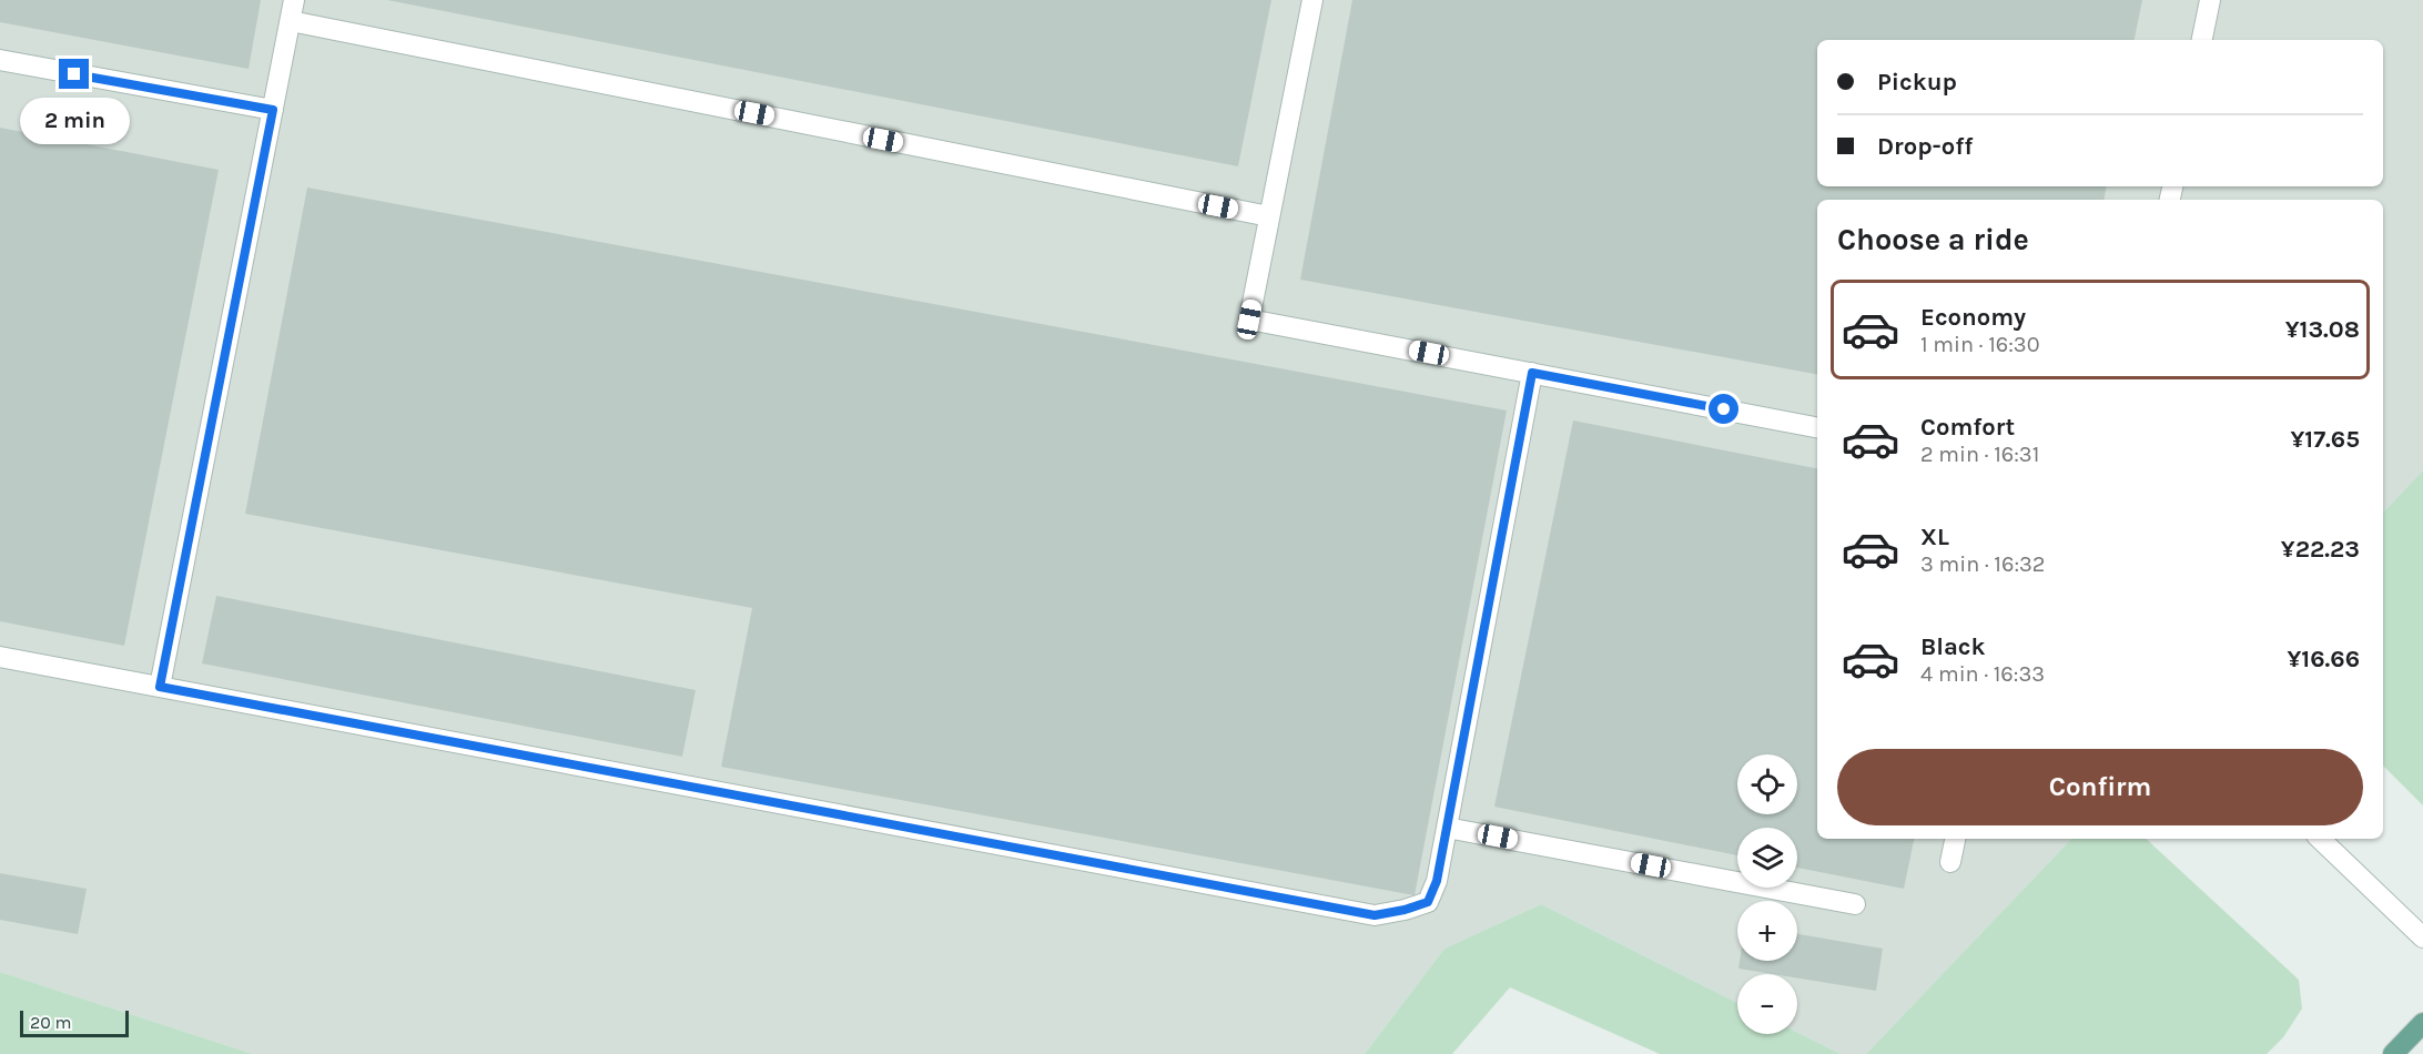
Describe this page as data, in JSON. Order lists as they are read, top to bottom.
{
  "scale_bar": "20 m",
  "page": {
    "banner": ["Pickup", "Drop-off"],
    "bubble": "2 min",
    "heading": "Choose a ride",
    "list": [
      {
        "name": "Economy",
        "note": "1 min · 16:30",
        "value": "¥13.08"
      },
      {
        "name": "Comfort",
        "note": "2 min · 16:31",
        "value": "¥17.65"
      },
      {
        "name": "XL",
        "note": "3 min · 16:32",
        "value": "¥22.23"
      },
      {
        "name": "Black",
        "note": "4 min · 16:33",
        "value": "¥16.66"
      }
    ],
    "buttons": "Confirm",
    "map_buttons": ["+", "−"],
    "scale": "20 m"
  }
}
